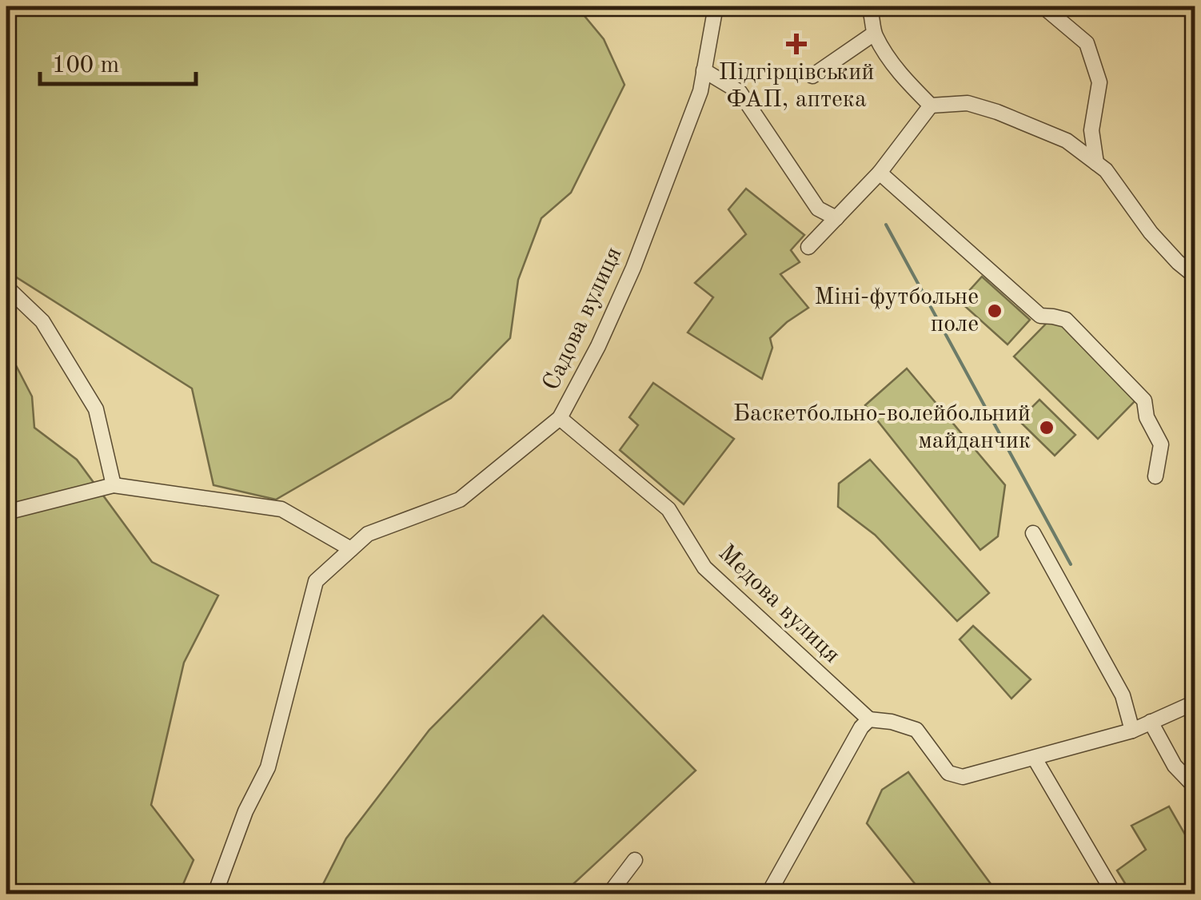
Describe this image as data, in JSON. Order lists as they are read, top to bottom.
{
  "streets": {
    "street": ["Садова вулиця", "Медова вулиця"]
  },
  "crossings": [
    ["Садова вулиця", "Медова вулиця"]
  ],
  "places": {
    "health": ["Підгірцівський ФАП, аптека"],
    "other": ["Міні-футбольне поле", "Баскетбольно-волейбольний майданчик"]
  },
  "scale_bar": "100 m"
}
